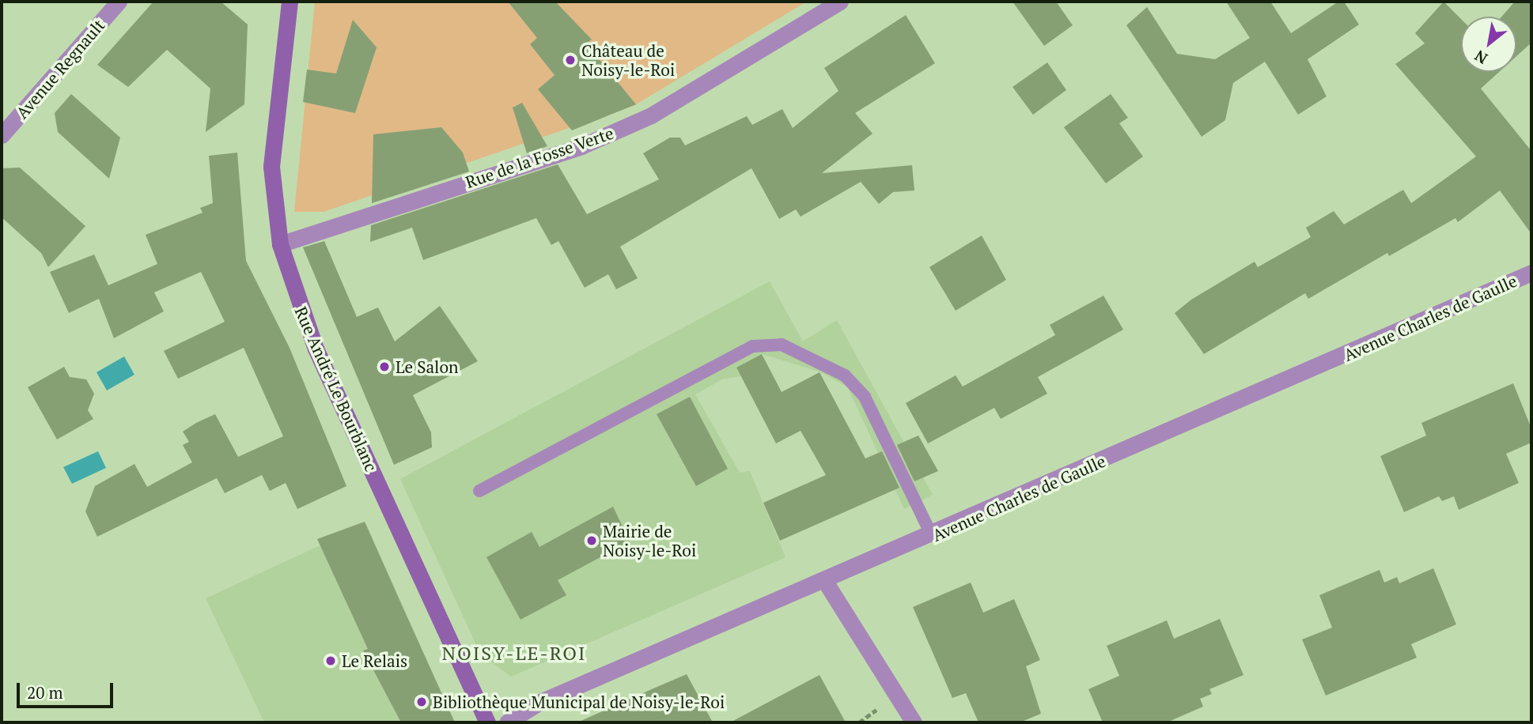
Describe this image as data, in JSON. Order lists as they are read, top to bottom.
{
  "streets": {
    "street": [
      "Avenue Regnault",
      "Rue de la Fosse Verte",
      "Avenue Charles de Gaulle",
      "Rue André Le Bourblanc"
    ]
  },
  "crossings": [
    ["Rue de la Fosse Verte", "Rue André Le Bourblanc"]
  ],
  "districts": ["NOISY-LE-ROI"],
  "places": [
    "Château de Noisy-le-Roi",
    "Le Salon",
    "Mairie de Noisy-le-Roi",
    "Le Relais",
    "Bibliothèque Municipal de Noisy-le-Roi"
  ],
  "scale_bar": "20 m",
  "north": "bottom left"
}
